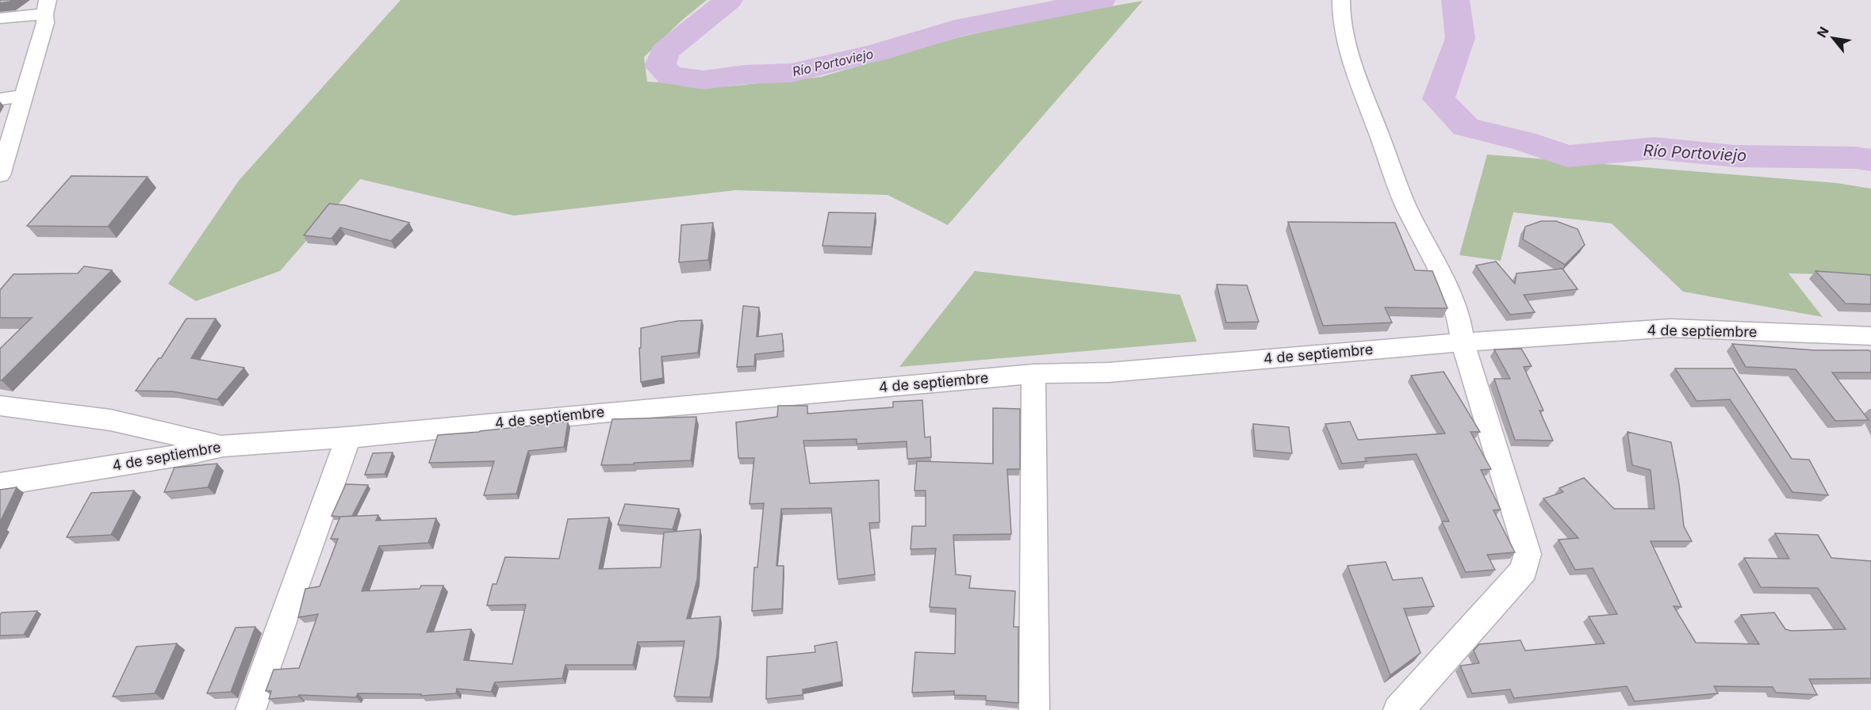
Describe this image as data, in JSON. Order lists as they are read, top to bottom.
{
  "streets": {
    "street": ["4 de septiembre"]
  },
  "water": ["Río Portoviejo"],
  "north": "top left"
}
